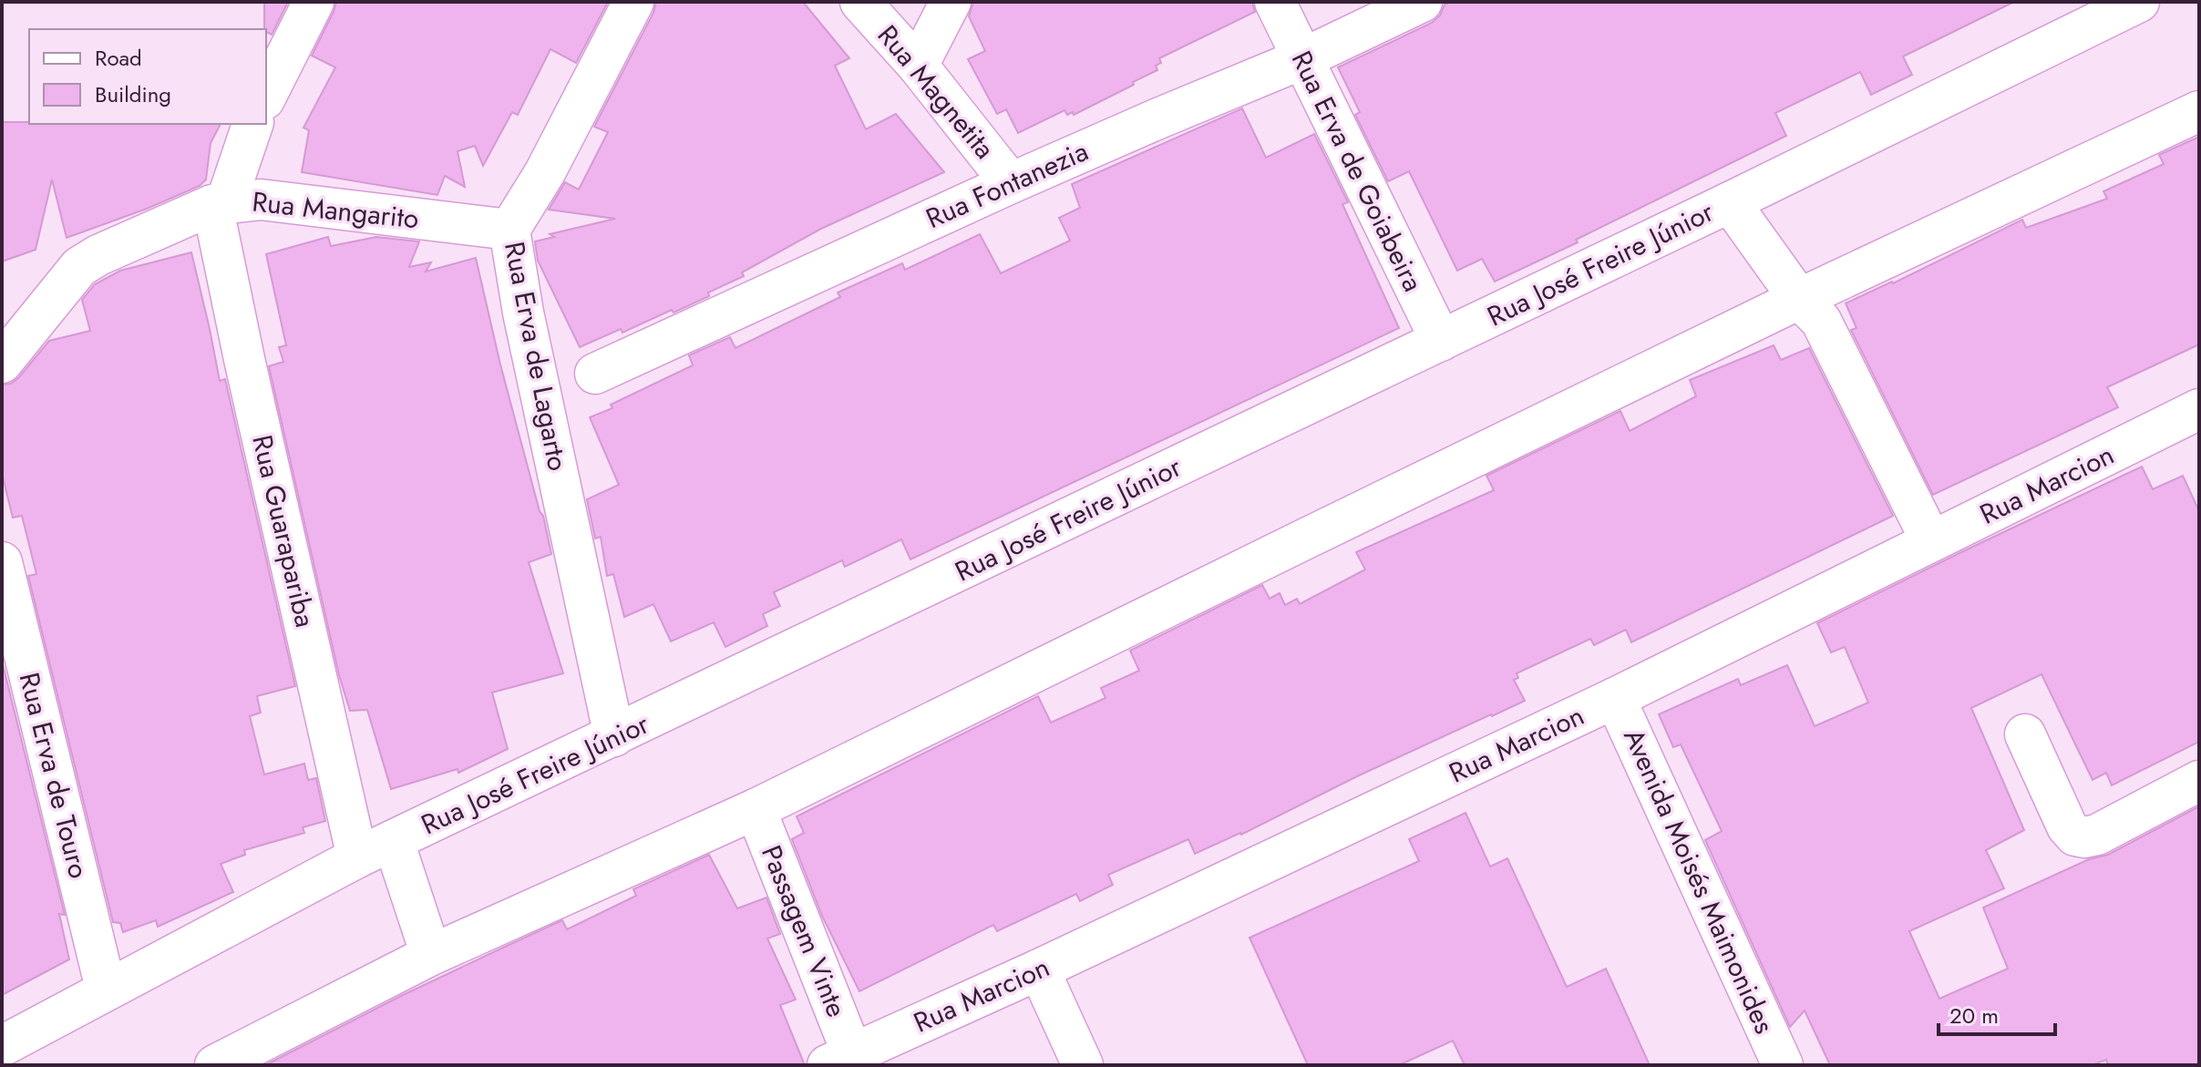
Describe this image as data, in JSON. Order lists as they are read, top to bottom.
{
  "streets": {
    "street": [
      "Rua Magnetita",
      "Rua Erva de Goiabeira",
      "Rua Fontanezia",
      "Rua Mangarito",
      "Rua José Freire Júnior",
      "Rua Erva de Lagarto",
      "Rua Marcion",
      "Rua Guarapariba",
      "Rua Erva de Touro",
      "Avenida Moisés Maimonides",
      "Passagem Vinte"
    ]
  },
  "crossings": [
    ["Rua Magnetita", "Rua Fontanezia"],
    ["Rua Erva de Goiabeira", "Rua Fontanezia"],
    ["Rua Erva de Goiabeira", "Rua José Freire Júnior"],
    ["Rua Mangarito", "Rua Erva de Lagarto"],
    ["Rua Mangarito", "Rua Guarapariba"],
    ["Rua José Freire Júnior", "Rua Erva de Lagarto"],
    ["Rua José Freire Júnior", "Rua Guarapariba"],
    ["Rua José Freire Júnior", "Rua Erva de Touro"],
    ["Rua Marcion", "Avenida Moisés Maimonides"],
    ["Rua Marcion", "Passagem Vinte"]
  ],
  "legend": ["Road", "Building"],
  "scale_bar": "20 m"
}
